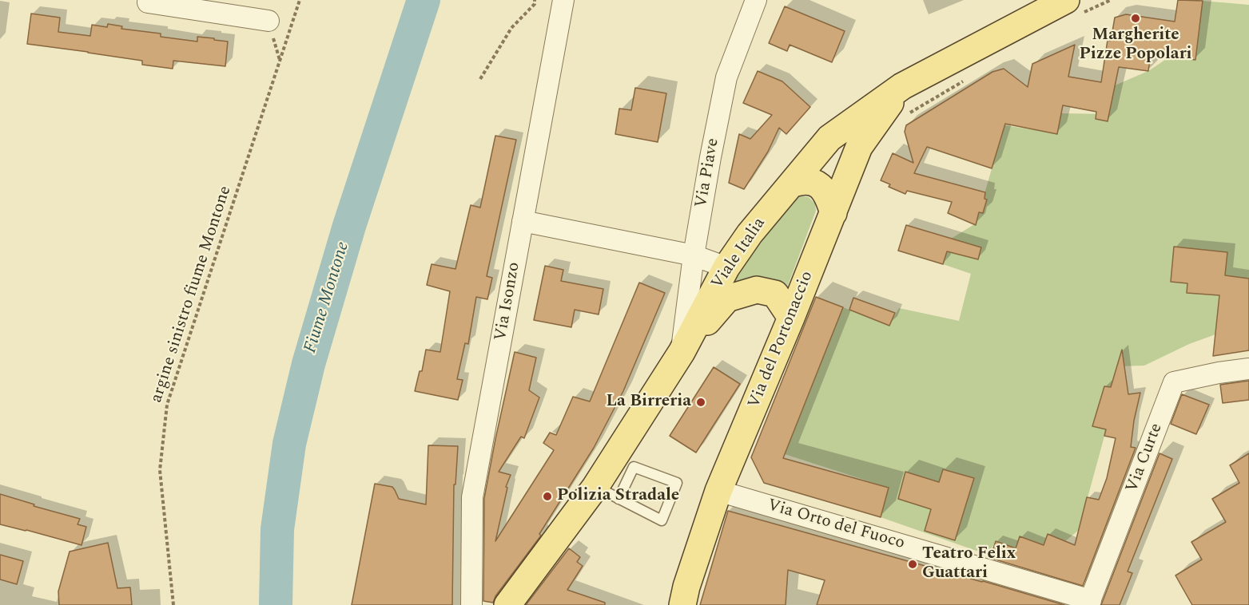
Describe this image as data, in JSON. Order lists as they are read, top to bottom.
{
  "streets": {
    "main road": ["Viale Italia", "Via del Portonaccio"],
    "street": [
      "Via Piave",
      "Via Isonzo",
      "Via Curte",
      "Via Orto del Fuoco"
    ],
    "path": ["argine sinistro fiume Montone"]
  },
  "crossings": [
    ["Via Piave", "Viale Italia"],
    ["Viale Italia", "Via del Portonaccio"],
    ["Via del Portonaccio", "Via Orto del Fuoco"],
    ["Via Curte", "Via Orto del Fuoco"]
  ],
  "water": ["Fiume Montone"],
  "places": [
    "Margherite Pizze Popolari",
    "La Birreria",
    "Polizia Stradale",
    "Teatro Felix Guattari"
  ]
}
